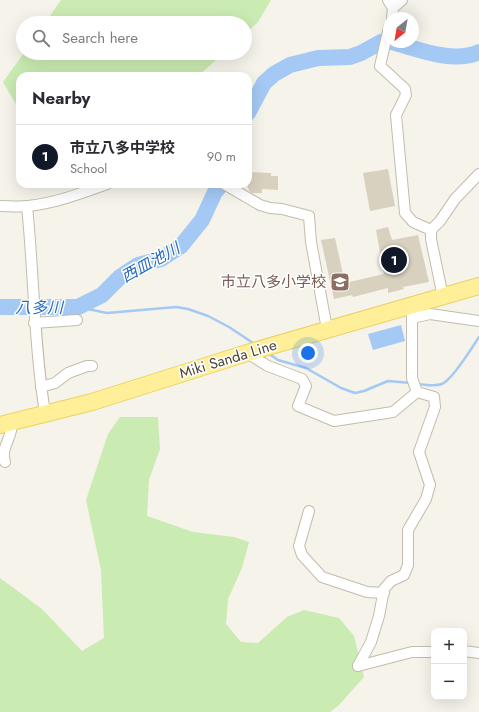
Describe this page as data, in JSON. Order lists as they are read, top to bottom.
{
  "streets": {
    "main road": ["Miki Sanda Line"]
  },
  "water": ["西皿池川", "八多川"],
  "places": {
    "school or university": ["市立八多小学校"]
  },
  "north": "bottom left",
  "page": {
    "search": "Search here",
    "heading": "Nearby",
    "list": [
      {
        "mark": "1",
        "name": "市立八多中学校",
        "note": "School",
        "value": "90 m"
      }
    ],
    "pins": "1",
    "map_buttons": ["+", "−"]
  }
}
